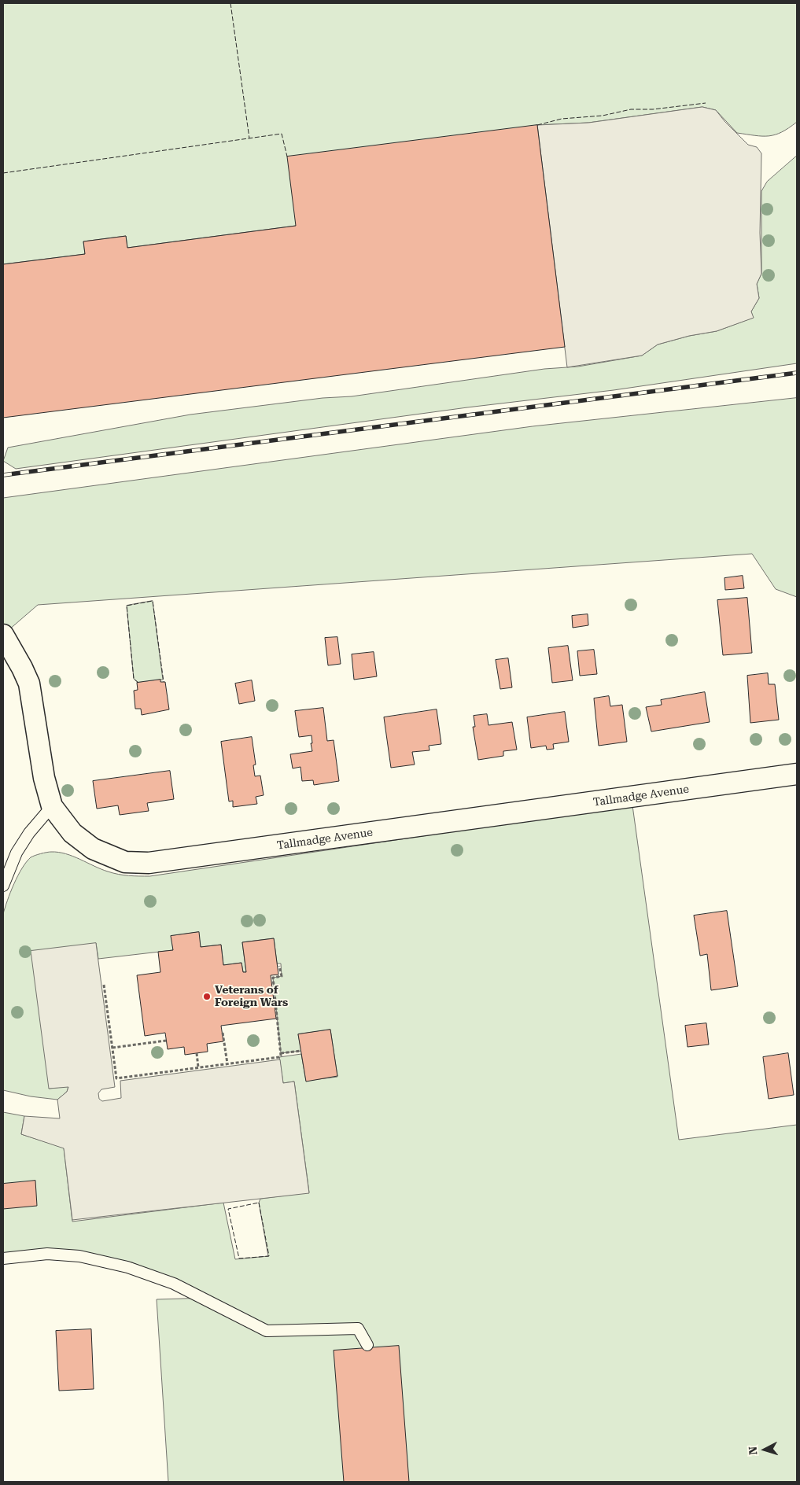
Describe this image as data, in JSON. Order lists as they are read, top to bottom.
{
  "streets": {
    "street": ["Tallmadge Avenue"]
  },
  "places": ["Veterans of Foreign Wars"],
  "north": "left"
}
